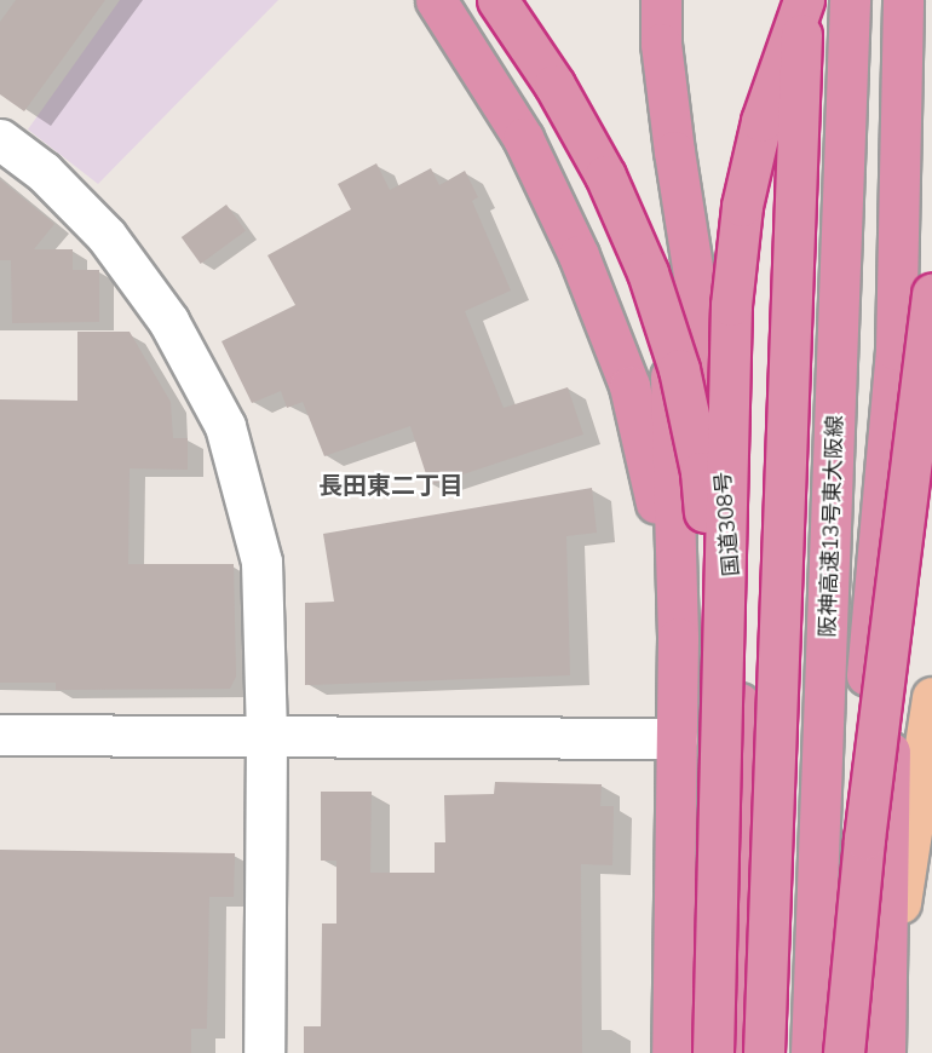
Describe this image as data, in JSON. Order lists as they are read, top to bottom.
{
  "streets": {
    "highway": ["国道308号", "阪神高速13号東大阪線"]
  },
  "districts": ["長田東二丁目"]
}
